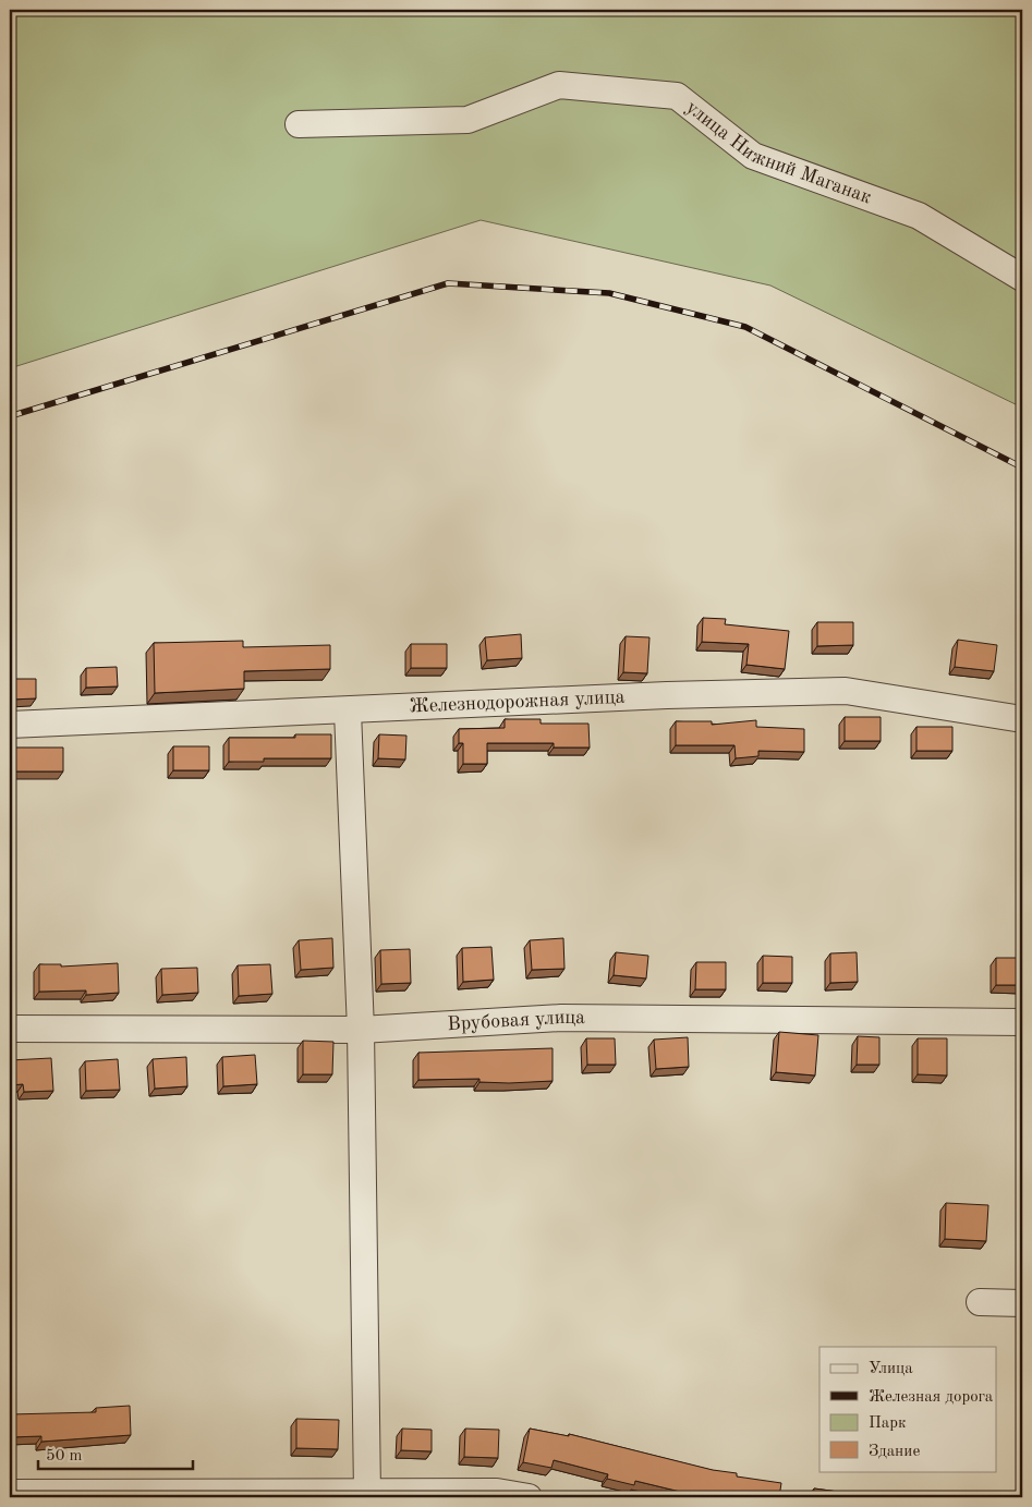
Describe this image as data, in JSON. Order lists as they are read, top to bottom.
{
  "streets": {
    "street": ["улица Нижний Маганак", "Железнодорожная улица", "Врубовая улица"]
  },
  "legend": [
    "Улица",
    "Железная дорога",
    "Парк",
    "Здание"
  ],
  "scale_bar": "50 m"
}
